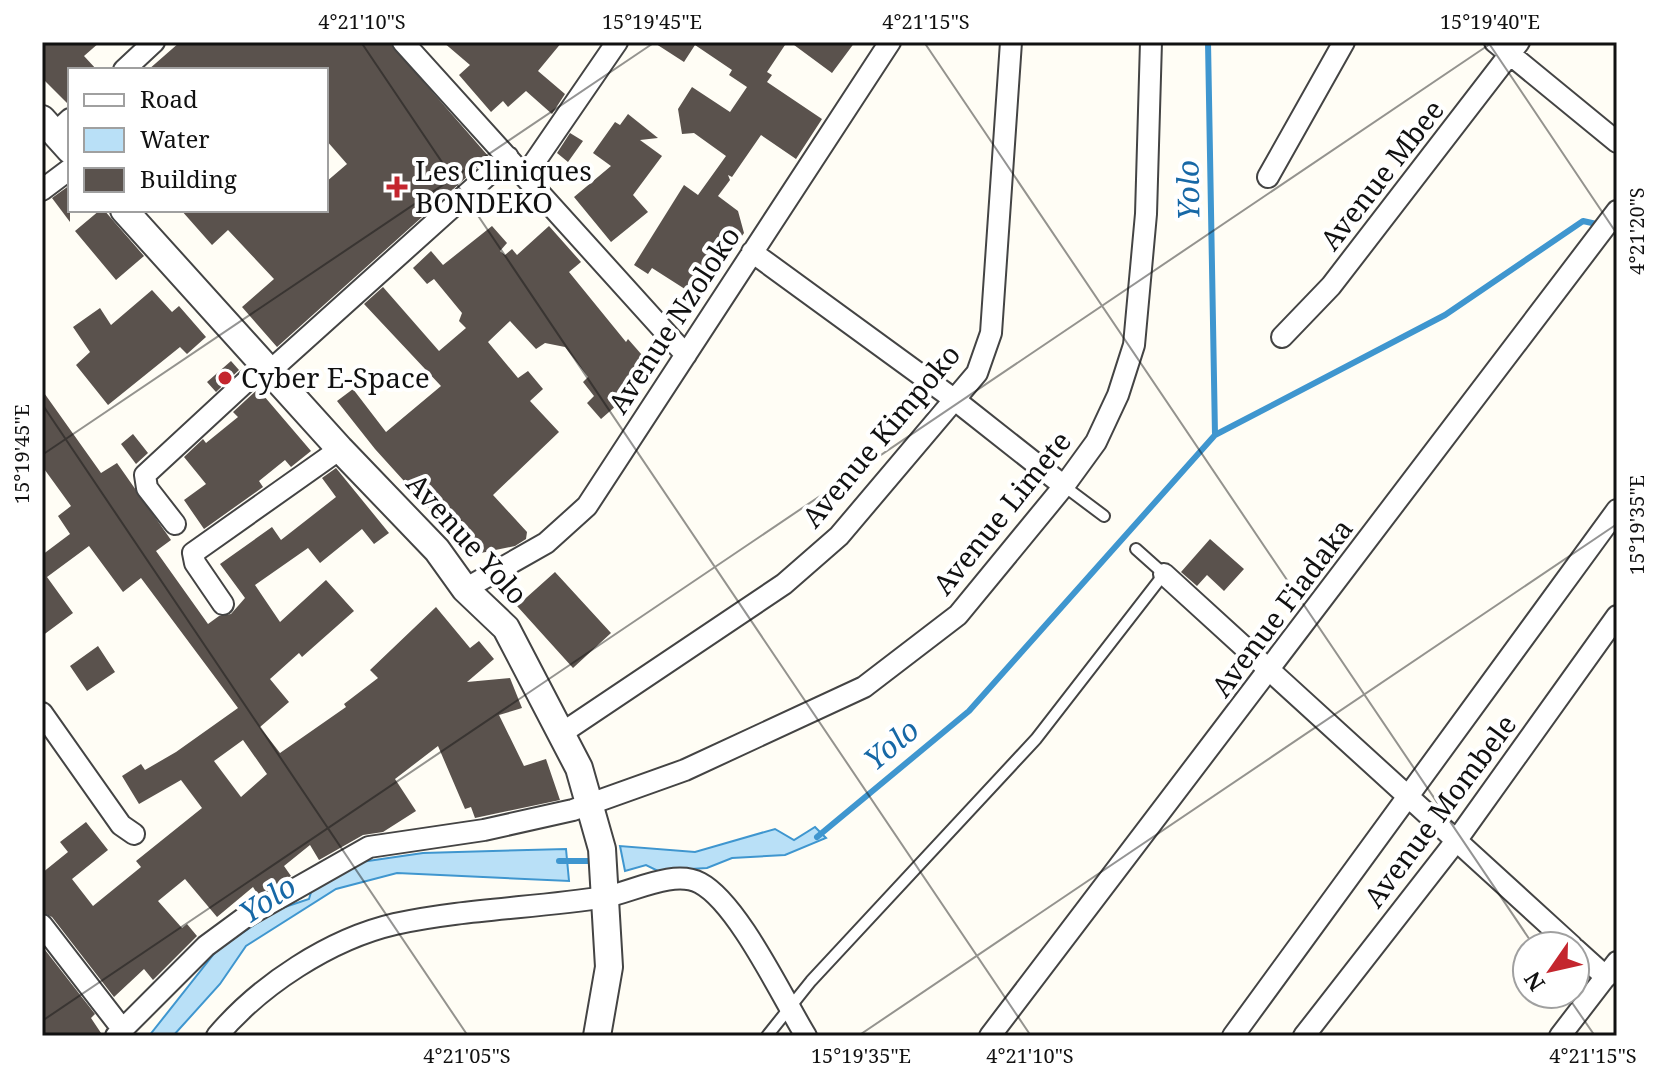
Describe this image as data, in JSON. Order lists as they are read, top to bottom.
{
  "streets": {
    "street": [
      "Avenue Mbee",
      "Avenue Nzoloko",
      "Avenue Kimpoko",
      "Avenue Limete",
      "Avenue Yolo",
      "Avenue Fiadaka",
      "Avenue Mombele"
    ]
  },
  "crossings": [
    ["Avenue Nzoloko", "Avenue Yolo"],
    ["Avenue Kimpoko", "Avenue Yolo"],
    ["Avenue Limete", "Avenue Yolo"]
  ],
  "water": ["Yolo"],
  "places": {
    "health": ["Les Cliniques BONDEKO"],
    "other": ["Cyber E-Space"]
  },
  "legend": ["Road", "Water", "Building"],
  "north": "bottom left",
  "coordinates": [
    "4°21'10\"S",
    "15°19'45\"E",
    "4°21'15\"S",
    "15°19'40\"E",
    "4°21'20\"S",
    "15°19'35\"E",
    "4°21'05\"S"
  ]
}
